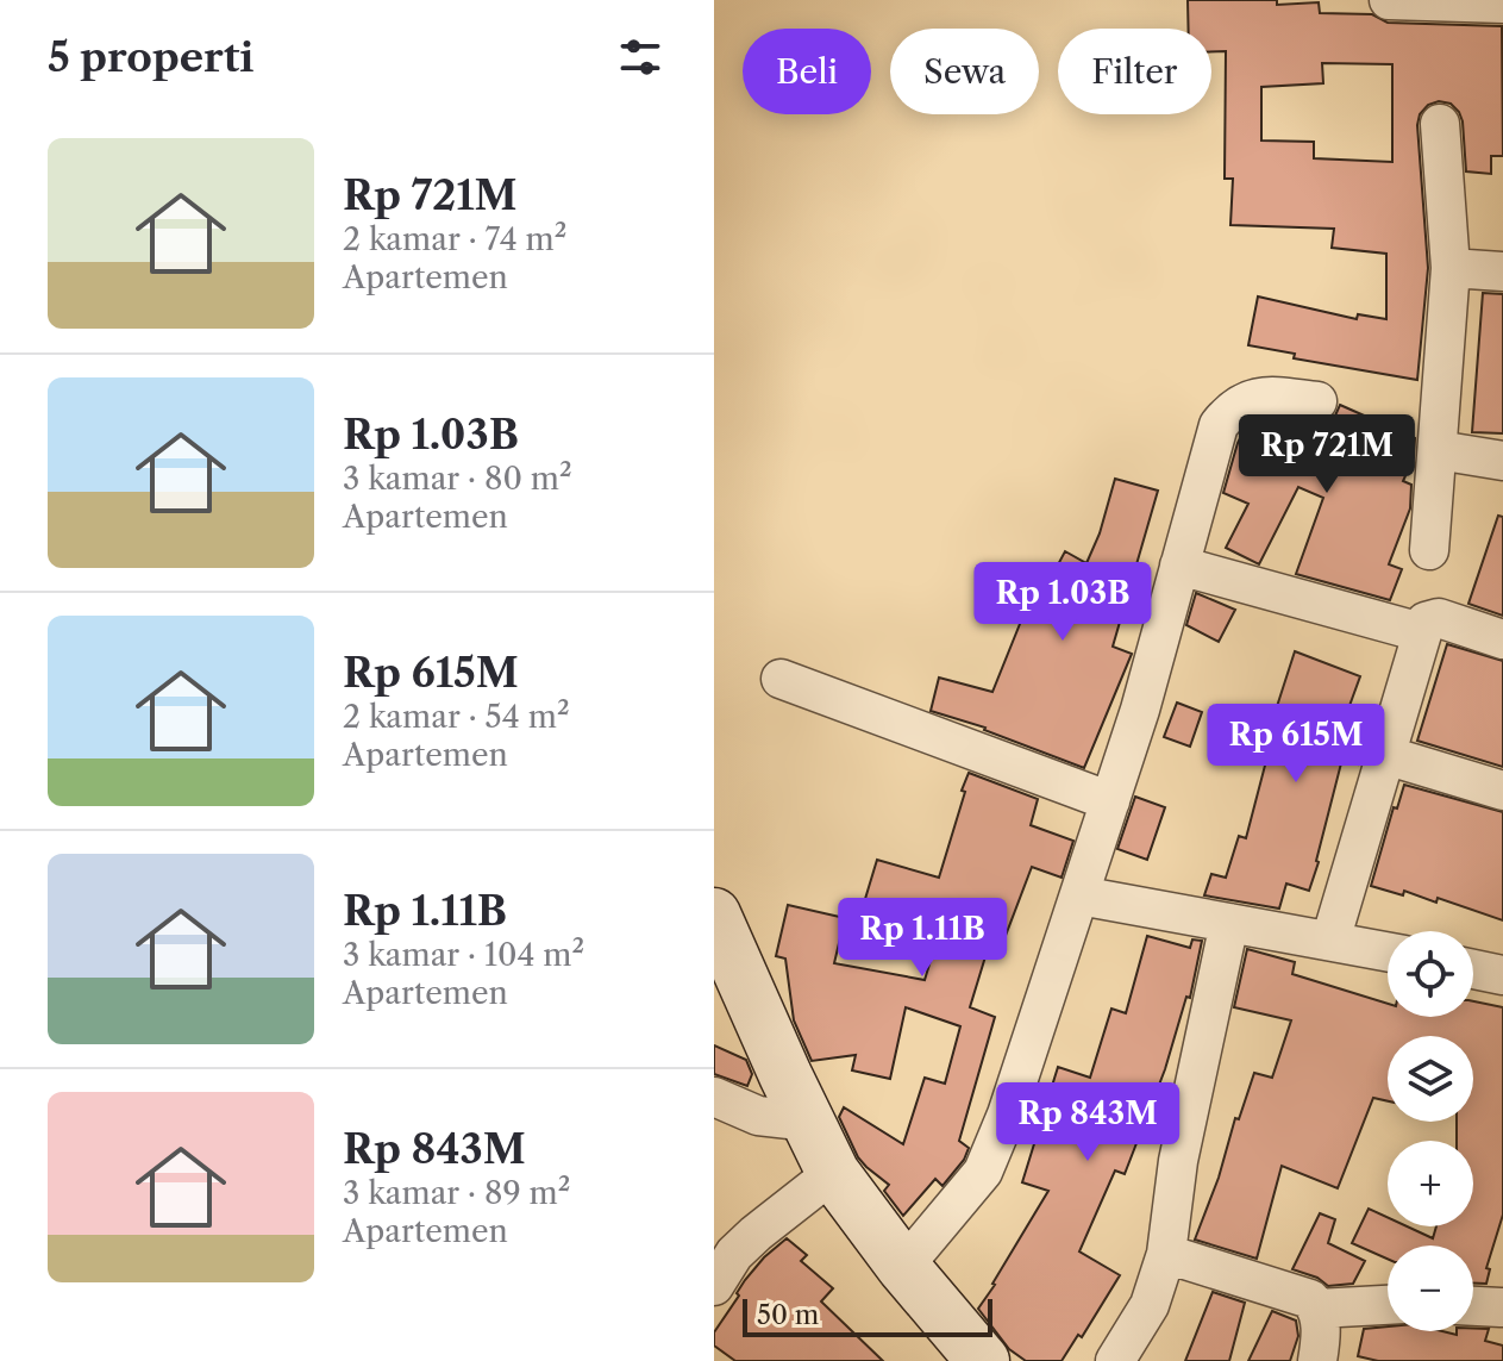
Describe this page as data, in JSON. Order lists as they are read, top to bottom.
{
  "scale_bar": "50 m",
  "page": {
    "heading": "5 properti",
    "chip": ["Beli", "Sewa", "Filter"],
    "list": [
      {
        "name": "Rp 721M",
        "note": "2 kamar · 74 m² · Apartemen"
      },
      {
        "name": "Rp 1.03B",
        "note": "3 kamar · 80 m² · Apartemen"
      },
      {
        "name": "Rp 615M",
        "note": "2 kamar · 54 m² · Apartemen"
      },
      {
        "name": "Rp 1.11B",
        "note": "3 kamar · 104 m² · Apartemen"
      },
      {
        "name": "Rp 843M",
        "note": "3 kamar · 89 m² · Apartemen"
      }
    ],
    "price": [
      "Rp 721M",
      "Rp 1.03B",
      "Rp 615M",
      "Rp 1.11B",
      "Rp 843M"
    ],
    "map_buttons": ["+", "−"],
    "scale": "50 m"
  }
}
